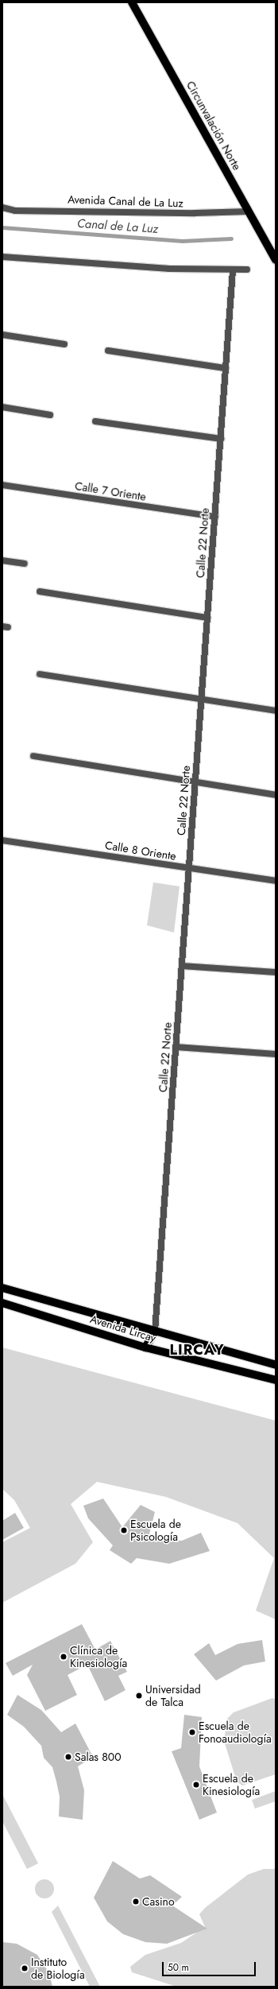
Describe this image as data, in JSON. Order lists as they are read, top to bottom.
{
  "streets": {
    "main road": ["Circunvalación Norte", "Avenida Lircay"],
    "street": [
      "Avenida Canal de La Luz",
      "Calle 7 Oriente",
      "Calle 22 Norte",
      "Calle 8 Oriente"
    ]
  },
  "crossings": [
    ["Circunvalación Norte", "Avenida Canal de La Luz"],
    ["Calle 7 Oriente", "Calle 22 Norte"],
    ["Calle 22 Norte", "Calle 8 Oriente"],
    ["Calle 22 Norte", "Avenida Lircay"]
  ],
  "districts": ["LIRCAY"],
  "water": ["Canal de La Luz"],
  "places": [
    "Escuela de Psicología",
    "Clínica de Kinesiología",
    "Universidad de Talca",
    "Escuela de Fonoaudiología",
    "Salas 800",
    "Escuela de Kinesiología",
    "Casino",
    "Instituto de Biología"
  ],
  "scale_bar": "50 m"
}
